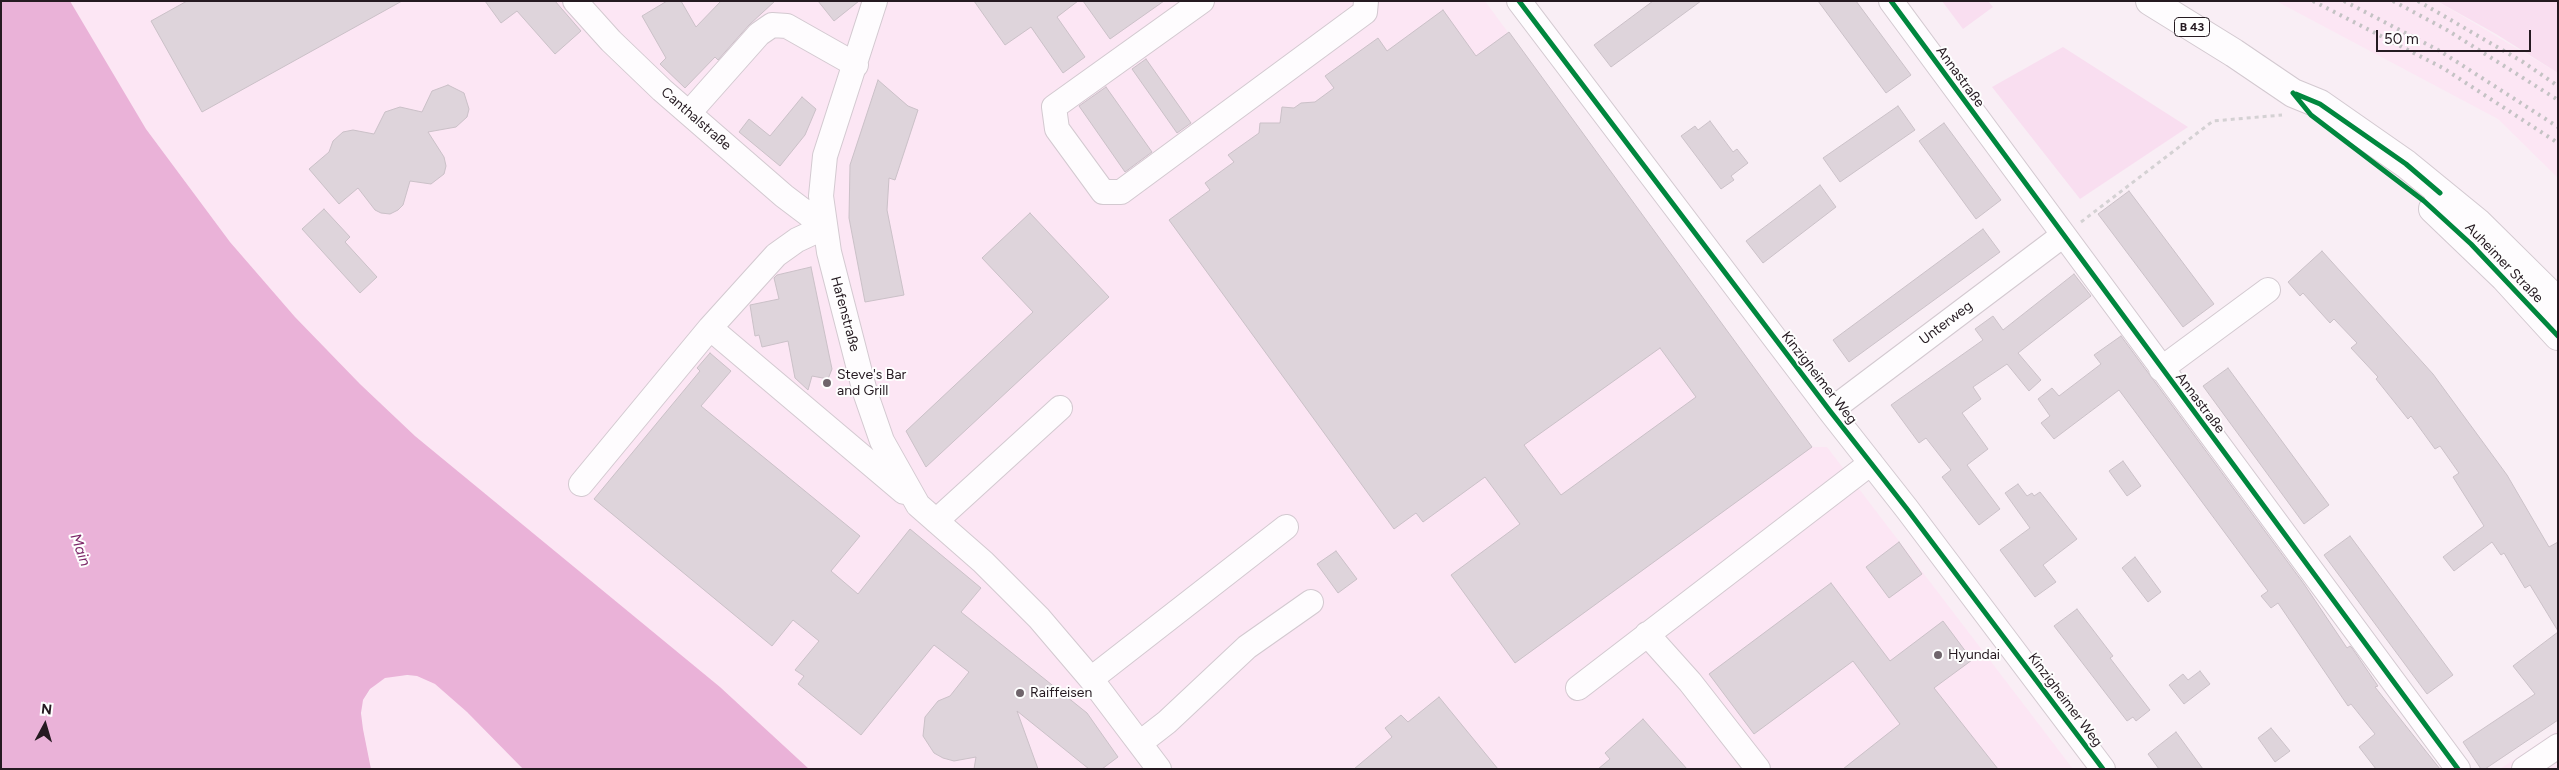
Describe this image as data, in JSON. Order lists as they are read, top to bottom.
{
  "streets": {
    "main road": ["B 43", "Auheimer Straße"],
    "street": [
      "Annastraße",
      "Canthalstraße",
      "Hafenstraße",
      "Unterweg",
      "Kinzigheimer Weg"
    ]
  },
  "crossings": [
    ["B 43", "Auheimer Straße"],
    ["Annastraße", "Unterweg"],
    ["Canthalstraße", "Hafenstraße"],
    ["Unterweg", "Kinzigheimer Weg"]
  ],
  "water": ["Main"],
  "places": ["Steve's Bar and Grill", "Hyundai", "Raiffeisen"],
  "scale_bar": "50 m",
  "north": "top"
}
